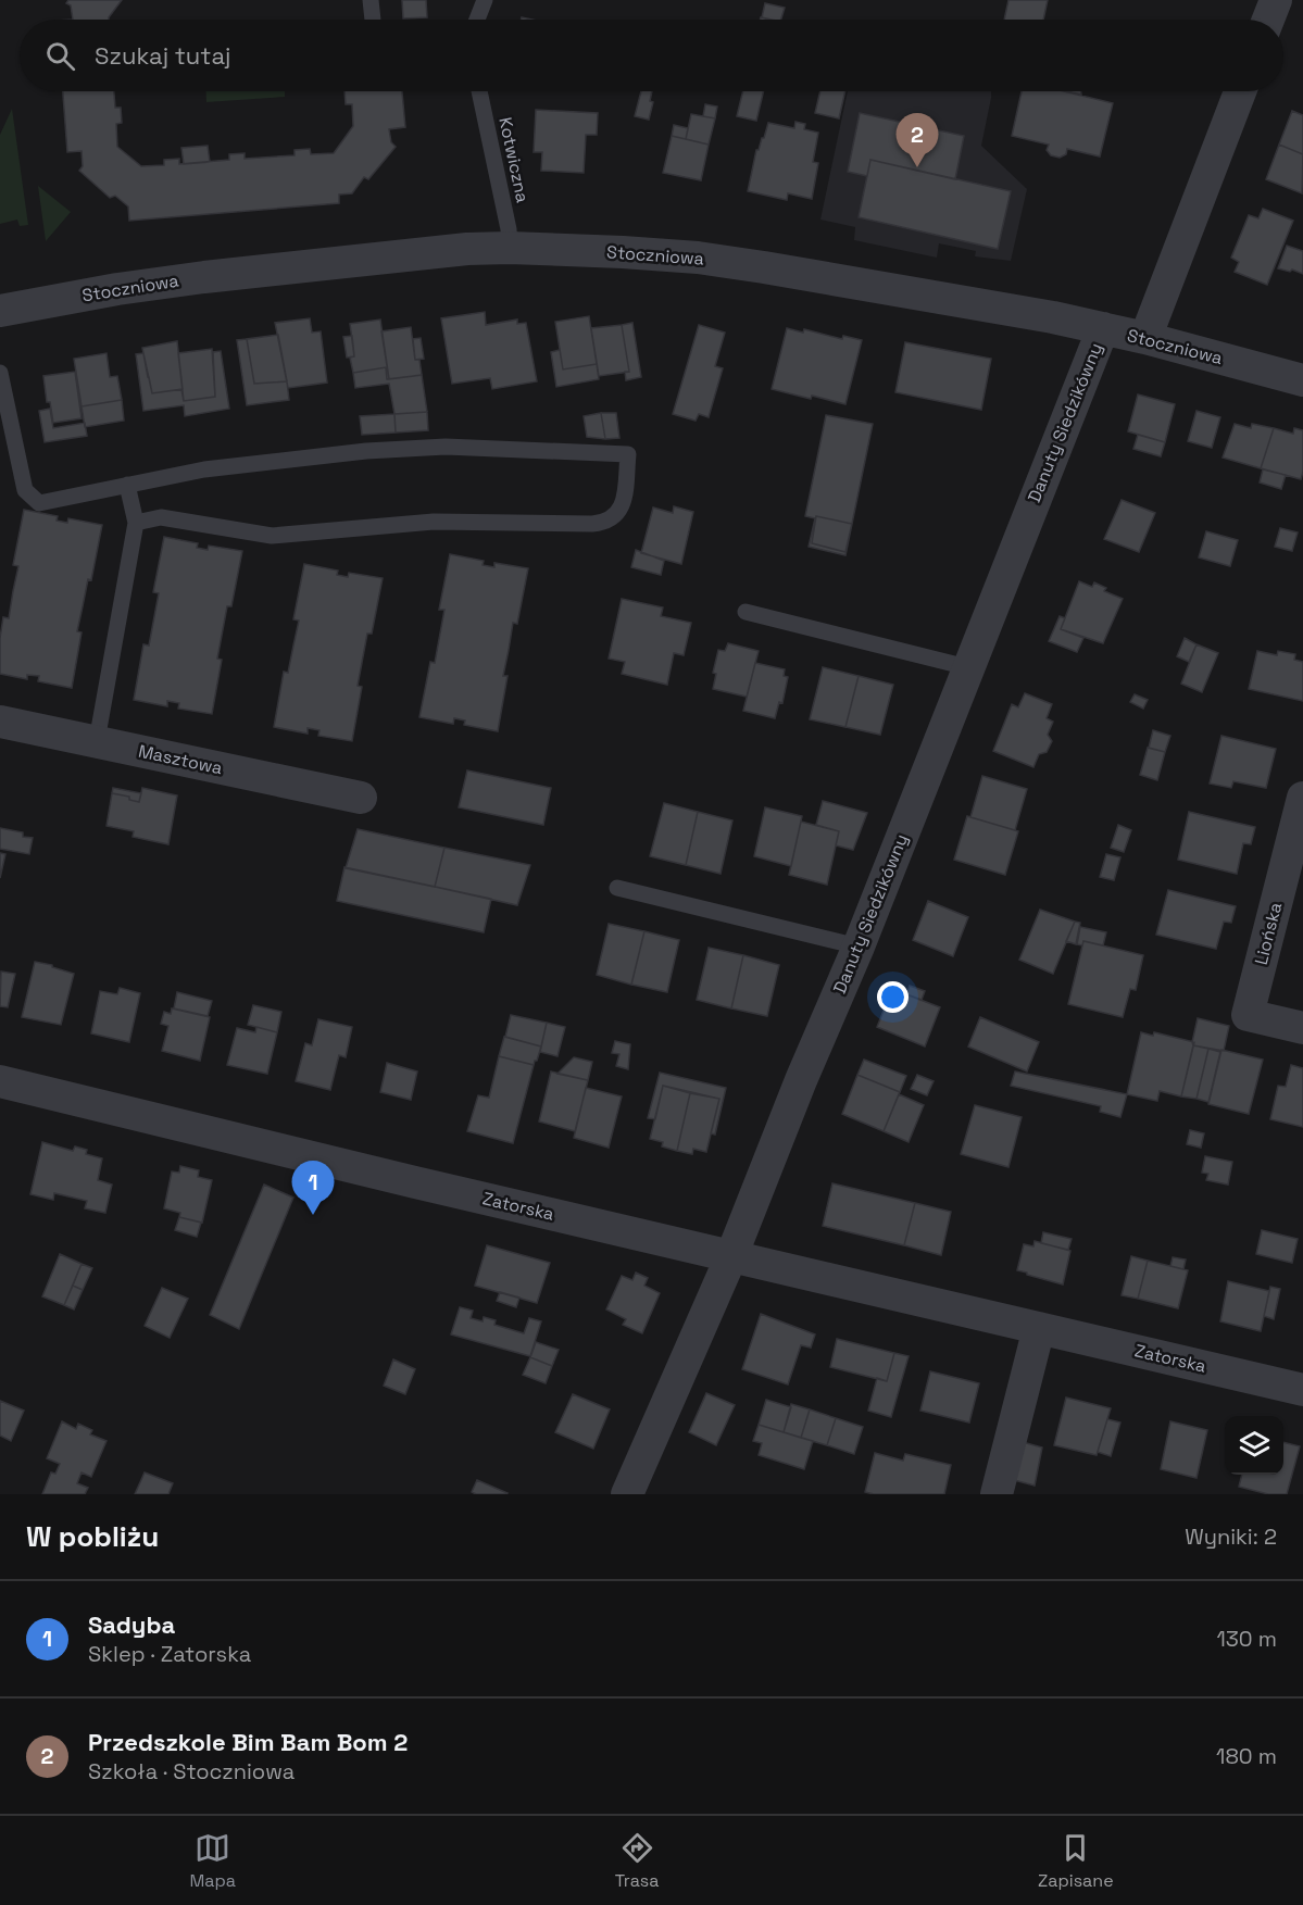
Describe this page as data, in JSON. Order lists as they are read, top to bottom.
{
  "streets": {
    "street": [
      "Stoczniowa",
      "Danuty Siedzikówny",
      "Masztowa",
      "Liońska",
      "Zatorska"
    ],
    "lane": ["Kotwiczna"]
  },
  "crossings": [
    ["Kotwiczna", "Stoczniowa"],
    ["Stoczniowa", "Danuty Siedzikówny"],
    ["Danuty Siedzikówny", "Zatorska"]
  ],
  "page": {
    "search": "Szukaj tutaj",
    "pins": ["2", "1"],
    "heading": ["W pobliżu", "Wyniki: 2"],
    "list": [
      {
        "mark": "1",
        "name": "Sadyba",
        "note": "Sklep · Zatorska",
        "value": "130 m"
      },
      {
        "mark": "2",
        "name": "Przedszkole Bim Bam Bom 2",
        "note": "Szkoła · Stoczniowa",
        "value": "180 m"
      }
    ],
    "nav": ["Mapa", "Trasa", "Zapisane"]
  }
}
